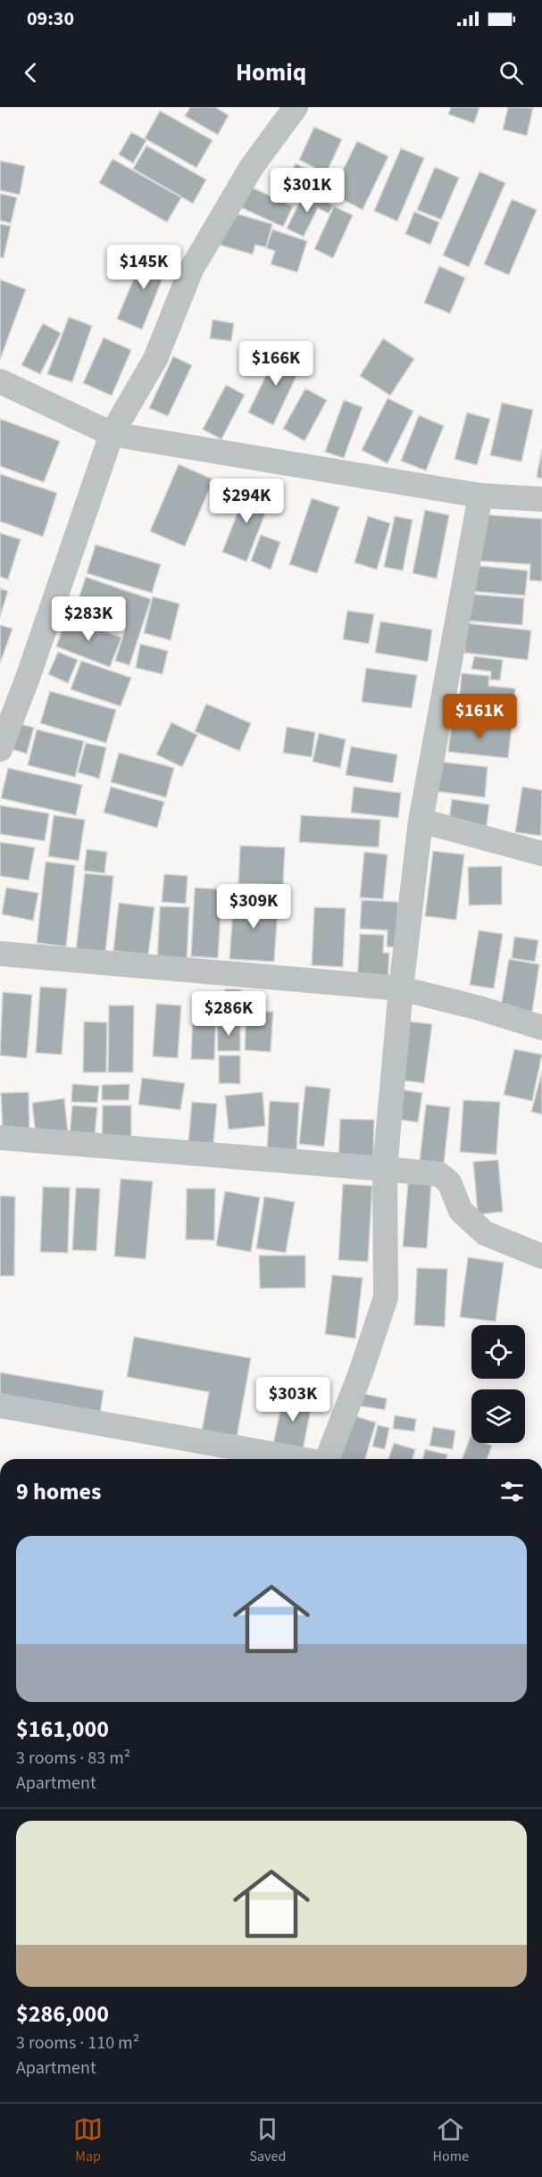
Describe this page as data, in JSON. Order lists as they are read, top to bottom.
{
  "page": {
    "status": "09:30",
    "header": "Homiq",
    "price": [
      "$301K",
      "$145K",
      "$166K",
      "$294K",
      "$283K",
      "$161K",
      "$309K",
      "$286K",
      "$303K"
    ],
    "heading": "9 homes",
    "list": [
      {
        "name": "$161,000",
        "note": "3 rooms · 83 m² · Apartment"
      },
      {
        "name": "$286,000",
        "note": "3 rooms · 110 m² · Apartment"
      }
    ],
    "tabs": ["Map", "Saved", "Home"]
  }
}
